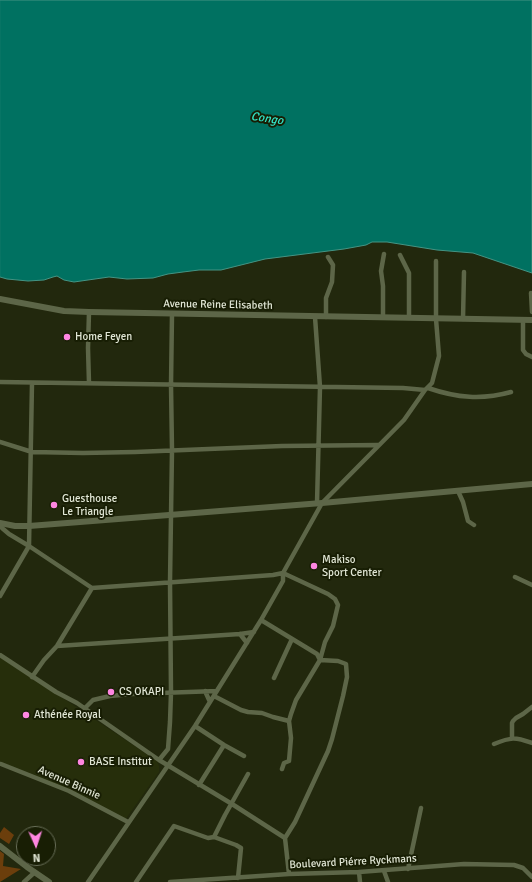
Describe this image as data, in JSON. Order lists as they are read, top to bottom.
{
  "streets": {
    "street": ["Avenue Reine Elisabeth", "Avenue Binnie", "Boulevard Piérre Ryckmans"]
  },
  "water": ["Congo"],
  "places": [
    "Home Feyen",
    "Guesthouse Le Triangle",
    "Makiso Sport Center",
    "CS OKAPI",
    "Athénée Royal",
    "BASE Institut"
  ],
  "north": "bottom"
}
